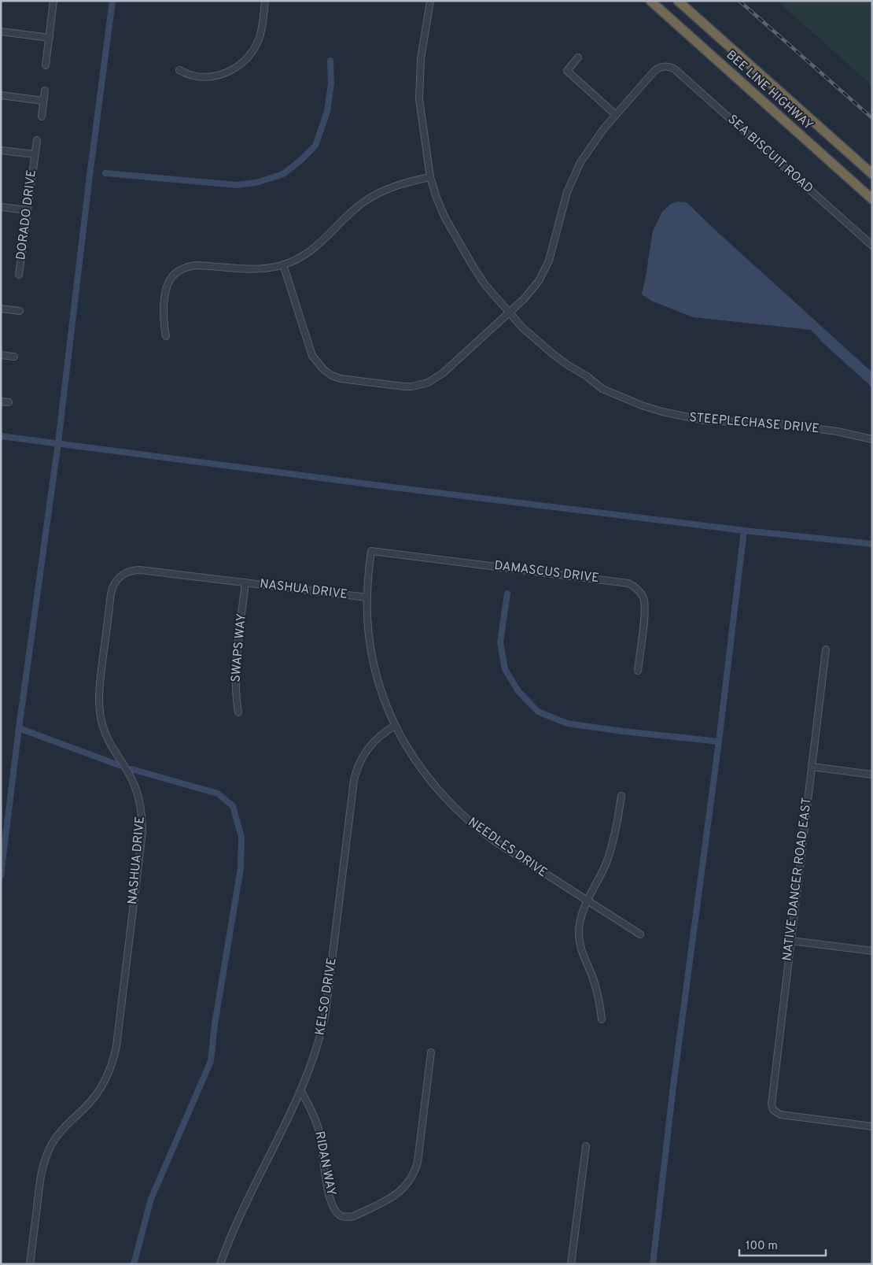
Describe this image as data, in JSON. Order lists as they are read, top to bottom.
{
  "streets": {
    "highway": ["BEE LINE HIGHWAY"],
    "street": [
      "SEA BISCUIT ROAD",
      "DORADO DRIVE",
      "STEEPLECHASE DRIVE",
      "DAMASCUS DRIVE",
      "NASHUA DRIVE",
      "SWAPS WAY",
      "NEEDLES DRIVE",
      "NATIVE DANCER ROAD EAST",
      "KELSO DRIVE",
      "RIDAN WAY"
    ]
  },
  "crossings": [
    ["DAMASCUS DRIVE", "NEEDLES DRIVE"],
    ["NASHUA DRIVE", "SWAPS WAY"],
    ["NASHUA DRIVE", "NEEDLES DRIVE"],
    ["NEEDLES DRIVE", "KELSO DRIVE"],
    ["KELSO DRIVE", "RIDAN WAY"]
  ],
  "scale_bar": "100 m"
}
